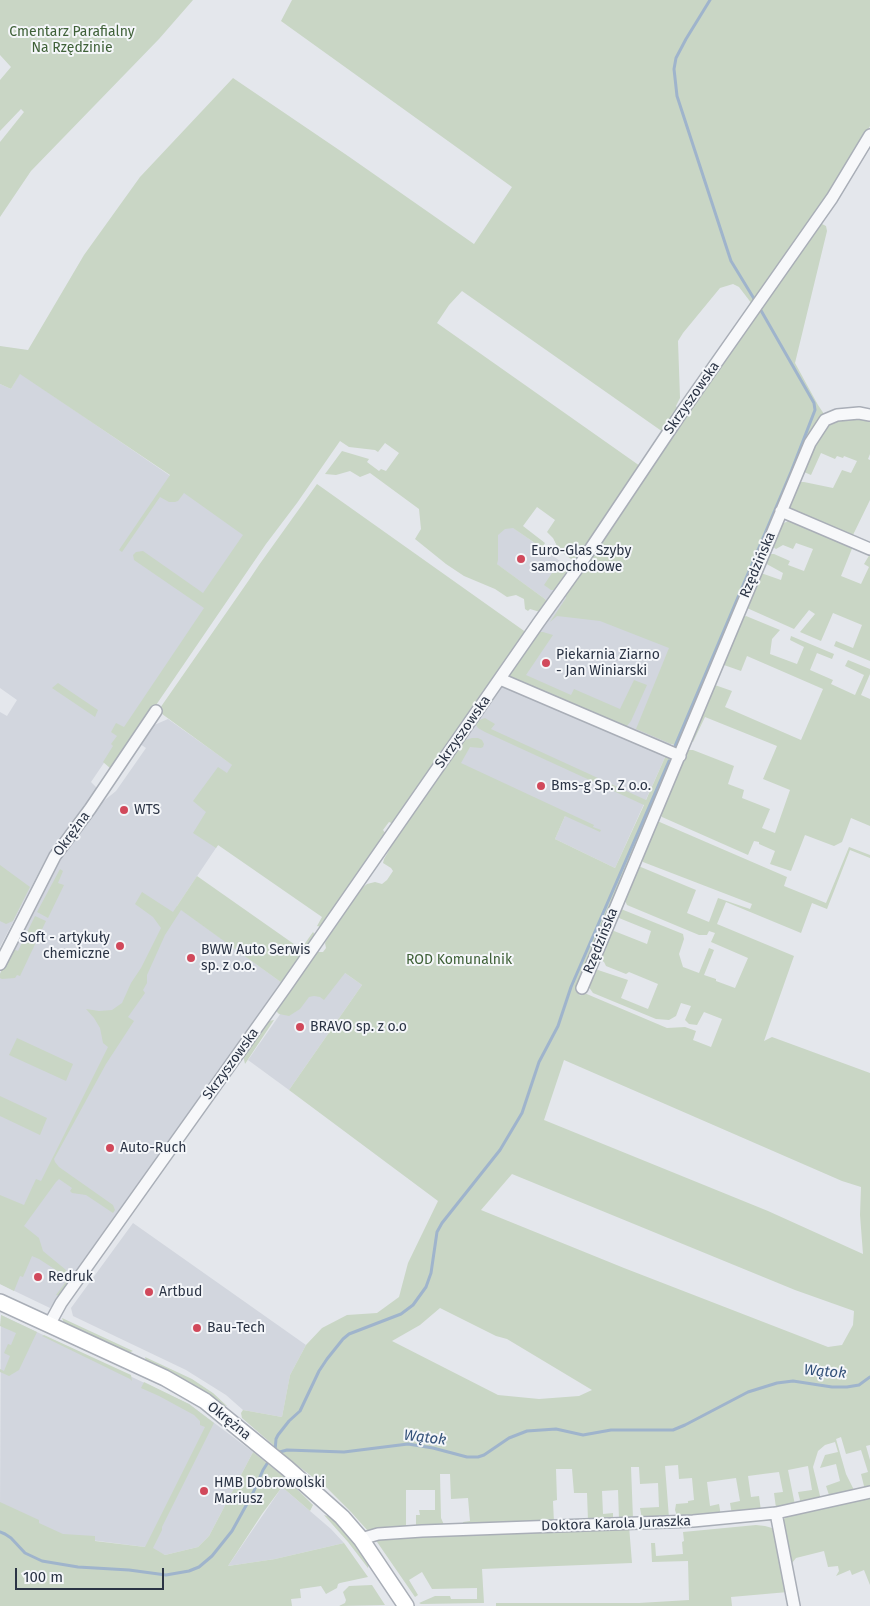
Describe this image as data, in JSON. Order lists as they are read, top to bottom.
{
  "streets": {
    "street": [
      "Skrzyszowska",
      "Rzędzińska",
      "Okrężna",
      "Doktora Karola Juraszka"
    ]
  },
  "crossings": [
    ["Skrzyszowska", "Okrężna"],
    ["Okrężna", "Doktora Karola Juraszka"]
  ],
  "water": ["Wątok"],
  "parks": ["Cmentarz Parafialny Na Rzędzinie", "ROD Komunalnik"],
  "places": [
    "Euro-Glas Szyby samochodowe",
    "Piekarnia Ziarno - Jan Winiarski",
    "Bms-g Sp. Z o.o.",
    "WTS",
    "Soft - artykuły chemiczne",
    "BWW Auto Serwis sp. z o.o.",
    "BRAVO sp. z o.o",
    "Auto-Ruch",
    "Redruk",
    "Artbud",
    "Bau-Tech",
    "HMB Dobrowolski Mariusz"
  ],
  "scale_bar": "100 m"
}
